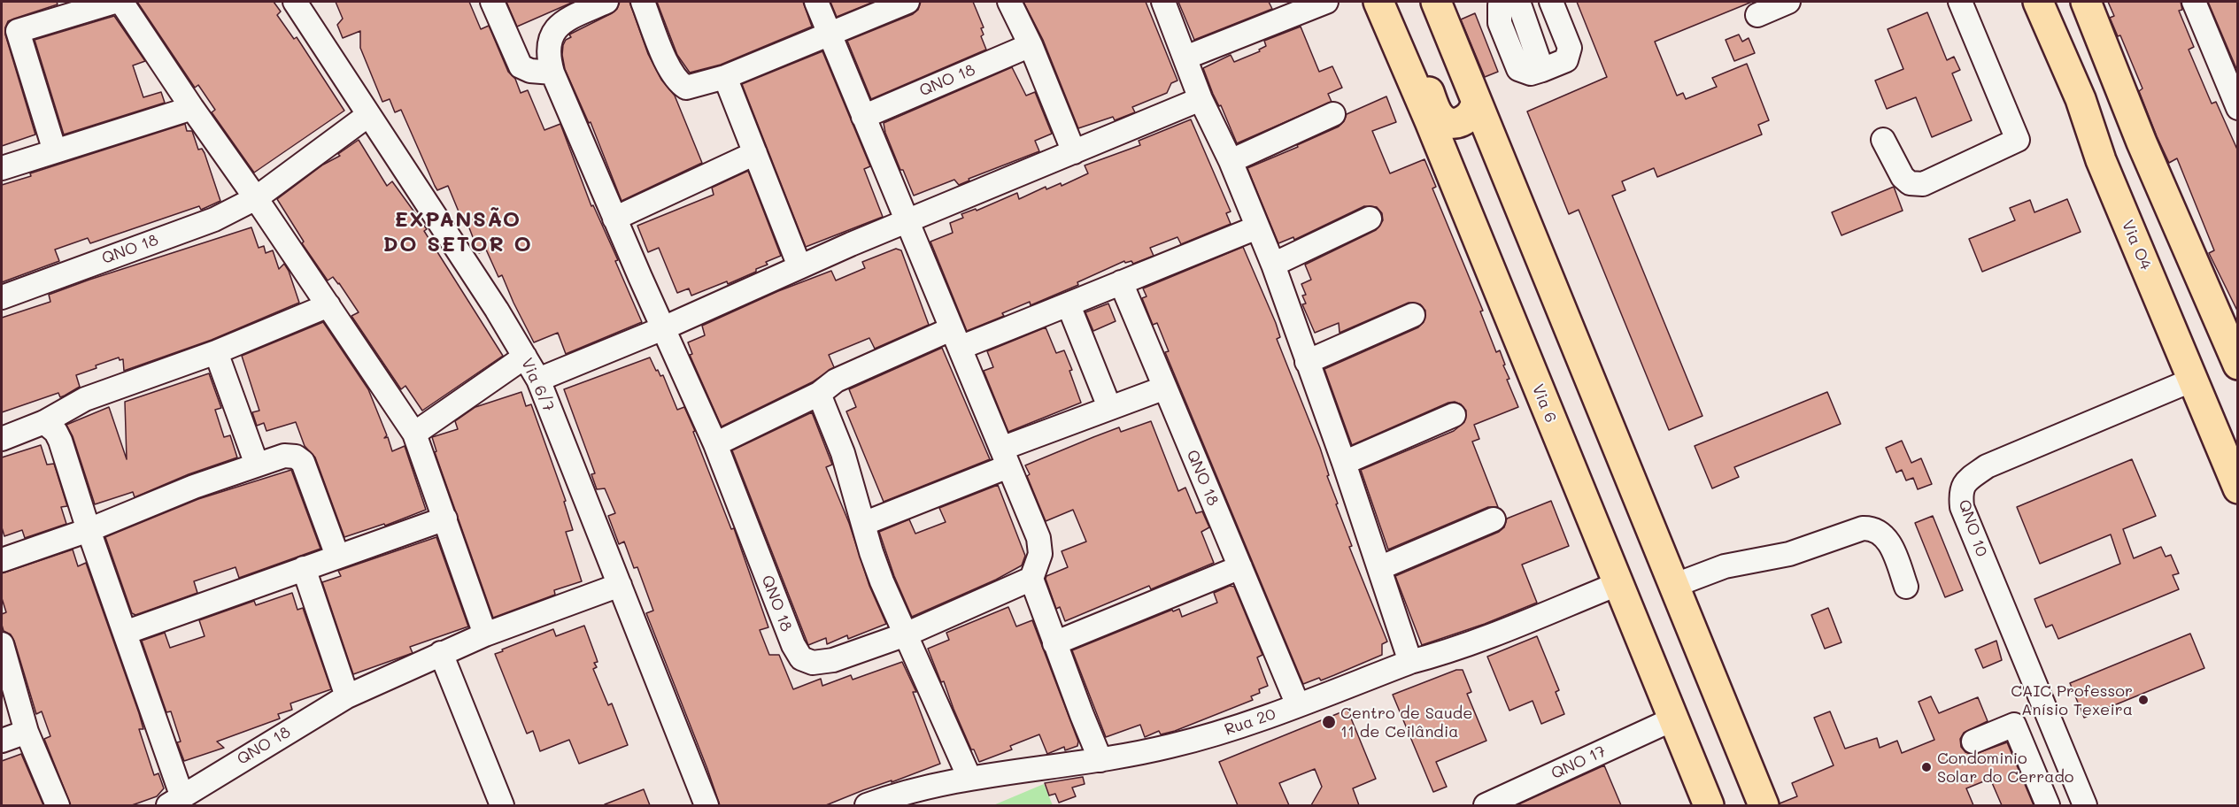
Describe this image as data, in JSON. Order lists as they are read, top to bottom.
{
  "streets": {
    "main road": ["Via O4", "Via 6"],
    "street": [
      "QNO 18",
      "Via 6/7",
      "QNO 10",
      "Rua 20",
      "QNO 17"
    ]
  },
  "crossings": [
    ["QNO 18", "Via 6/7"],
    ["QNO 18", "Rua 20"],
    ["Via O4", "QNO 10"],
    ["Via 6", "Rua 20"],
    ["Via 6", "QNO 17"]
  ],
  "districts": ["EXPANSÃO DO SETOR O"],
  "places": ["CAIC Professor Anísio Texeira", "Centro de Saude 11 de Ceilândia", "Condominio Solar do Cerrado"]
}
